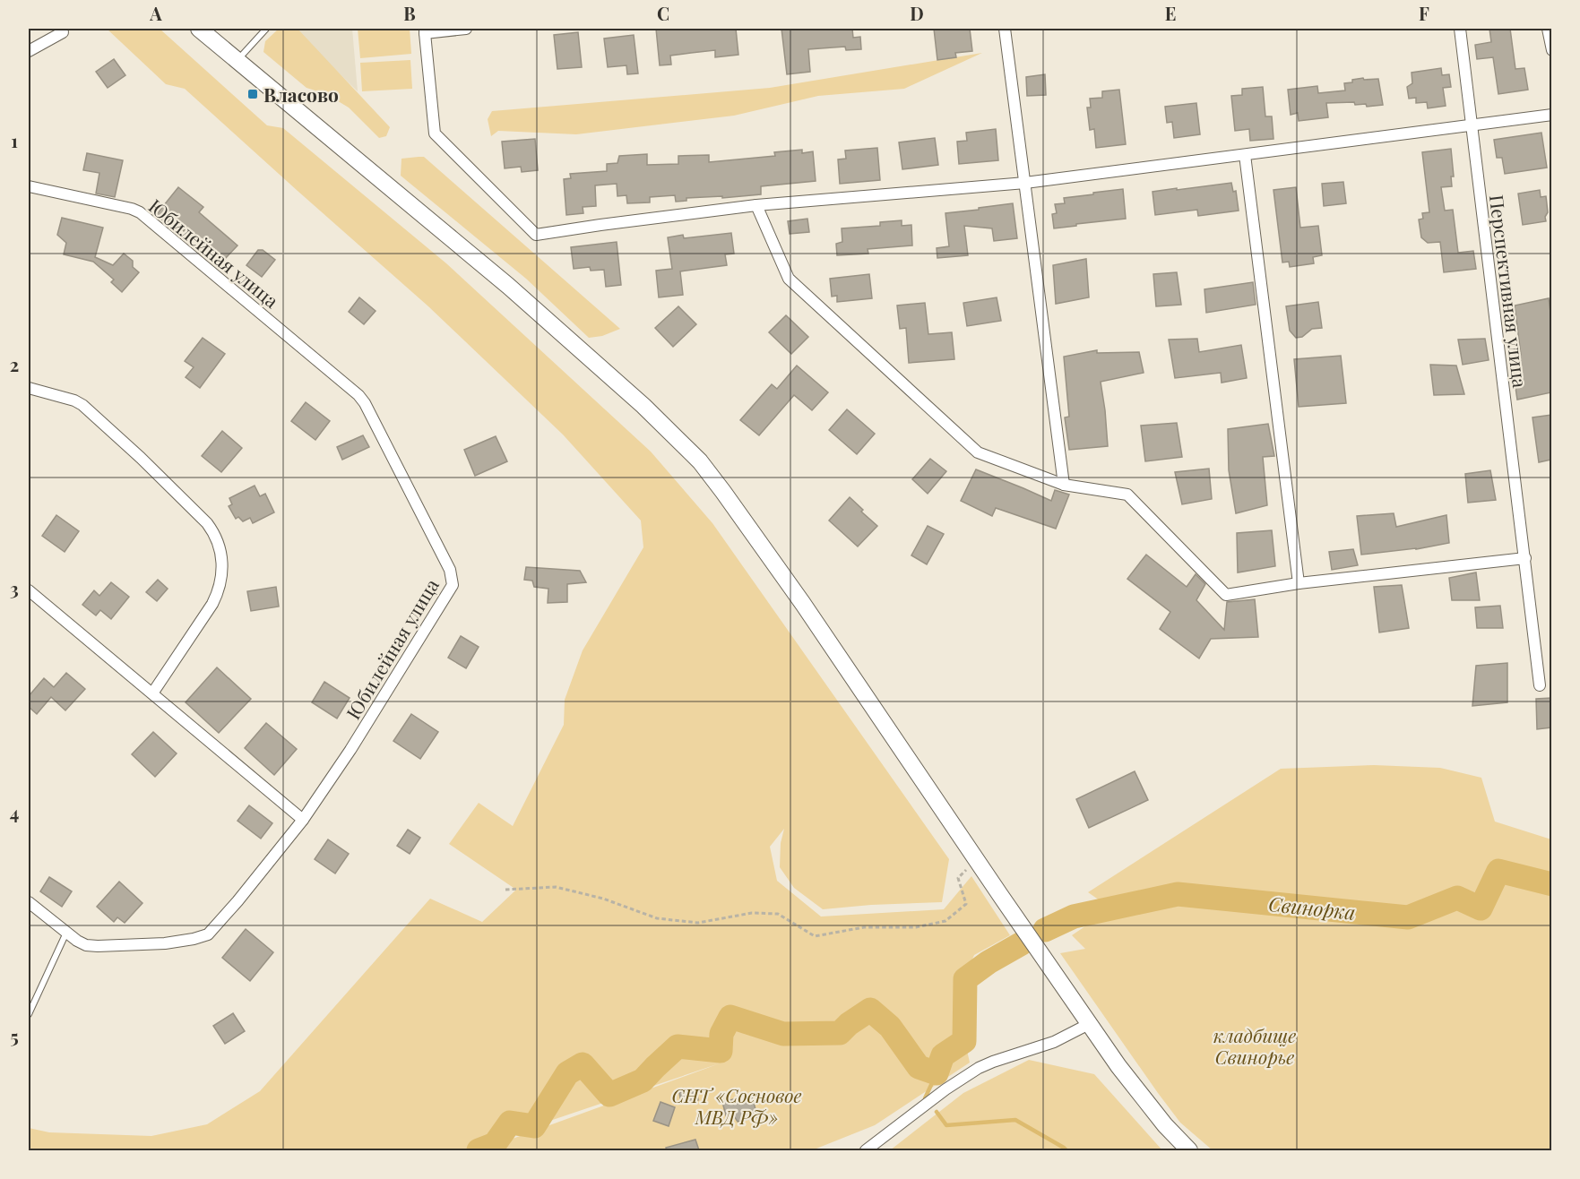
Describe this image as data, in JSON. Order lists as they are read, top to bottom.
{
  "streets": {
    "street": ["Юбилейная улица", "Перспективная улица"]
  },
  "water": ["Свинорка"],
  "parks": ["кладбище Свинорье", "СНТ «Сосновое МВД РФ»"],
  "places": {
    "transit": ["Власово"]
  },
  "grid": {
    "columns": [
      "A",
      "B",
      "C",
      "D",
      "E",
      "F"
    ],
    "rows": [
      "1",
      "2",
      "3",
      "4",
      "5"
    ]
  }
}
